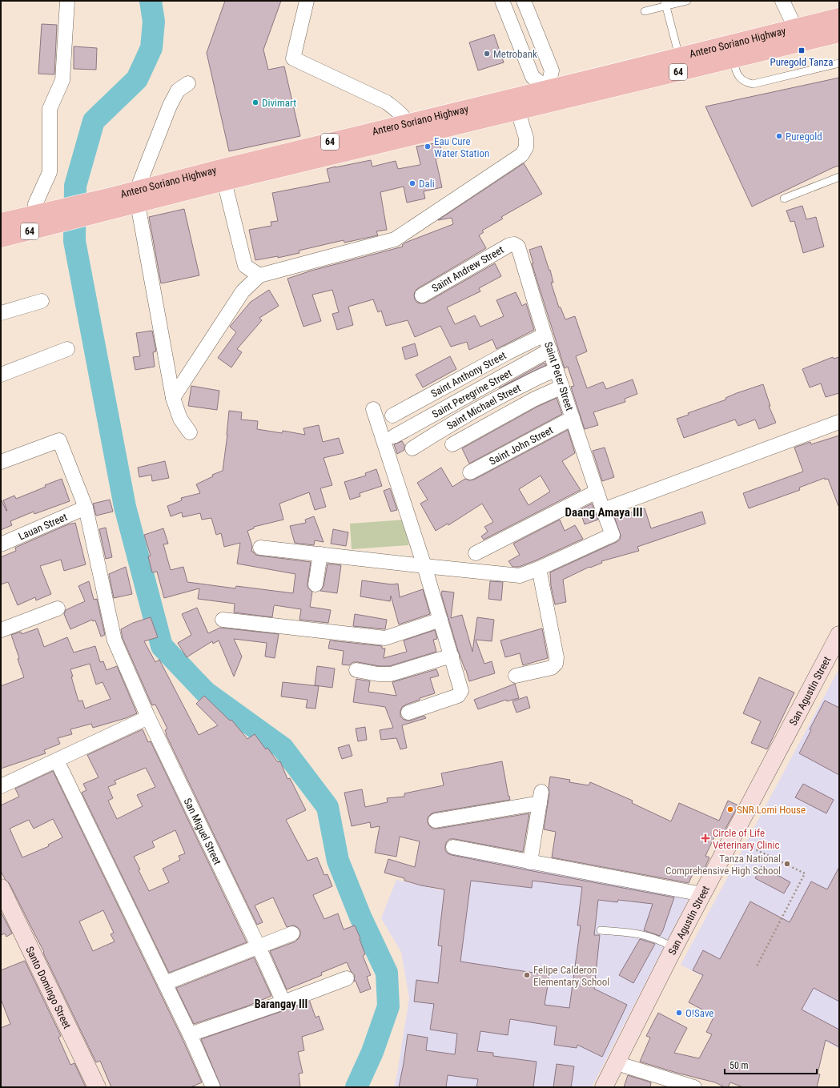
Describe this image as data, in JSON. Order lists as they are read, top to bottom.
{
  "streets": {
    "main road": [
      "Antero Soriano Highway",
      "64",
      "San Agustin Street",
      "Santo Domingo Street"
    ],
    "street": [
      "Saint Andrew Street",
      "Saint Anthony Street",
      "Saint Peter Street",
      "Saint Peregrine Street",
      "Saint Michael Street",
      "Saint John Street",
      "Lauan Street",
      "San Miguel Street"
    ]
  },
  "crossings": [
    ["Saint Andrew Street", "Saint Peter Street"],
    ["Saint Anthony Street", "Saint Peter Street"],
    ["Saint Peter Street", "Saint Peregrine Street"],
    ["Saint Peter Street", "Saint Michael Street"],
    ["Saint Peter Street", "Saint John Street"],
    ["Lauan Street", "San Miguel Street"]
  ],
  "districts": ["Daang Amaya III", "Barangay III"],
  "places": {
    "transit": ["Puregold Tanza"],
    "other": [
      "Metrobank",
      "Divimart",
      "Puregold",
      "Eau Cure Water Station",
      "Dali",
      "SNR Lomi House",
      "Tanza National Comprehensive High School",
      "Felipe Calderon Elementary School",
      "O!Save"
    ],
    "health": ["Circle of Life Veterinary Clinic"]
  },
  "scale_bar": "50 m"
}
